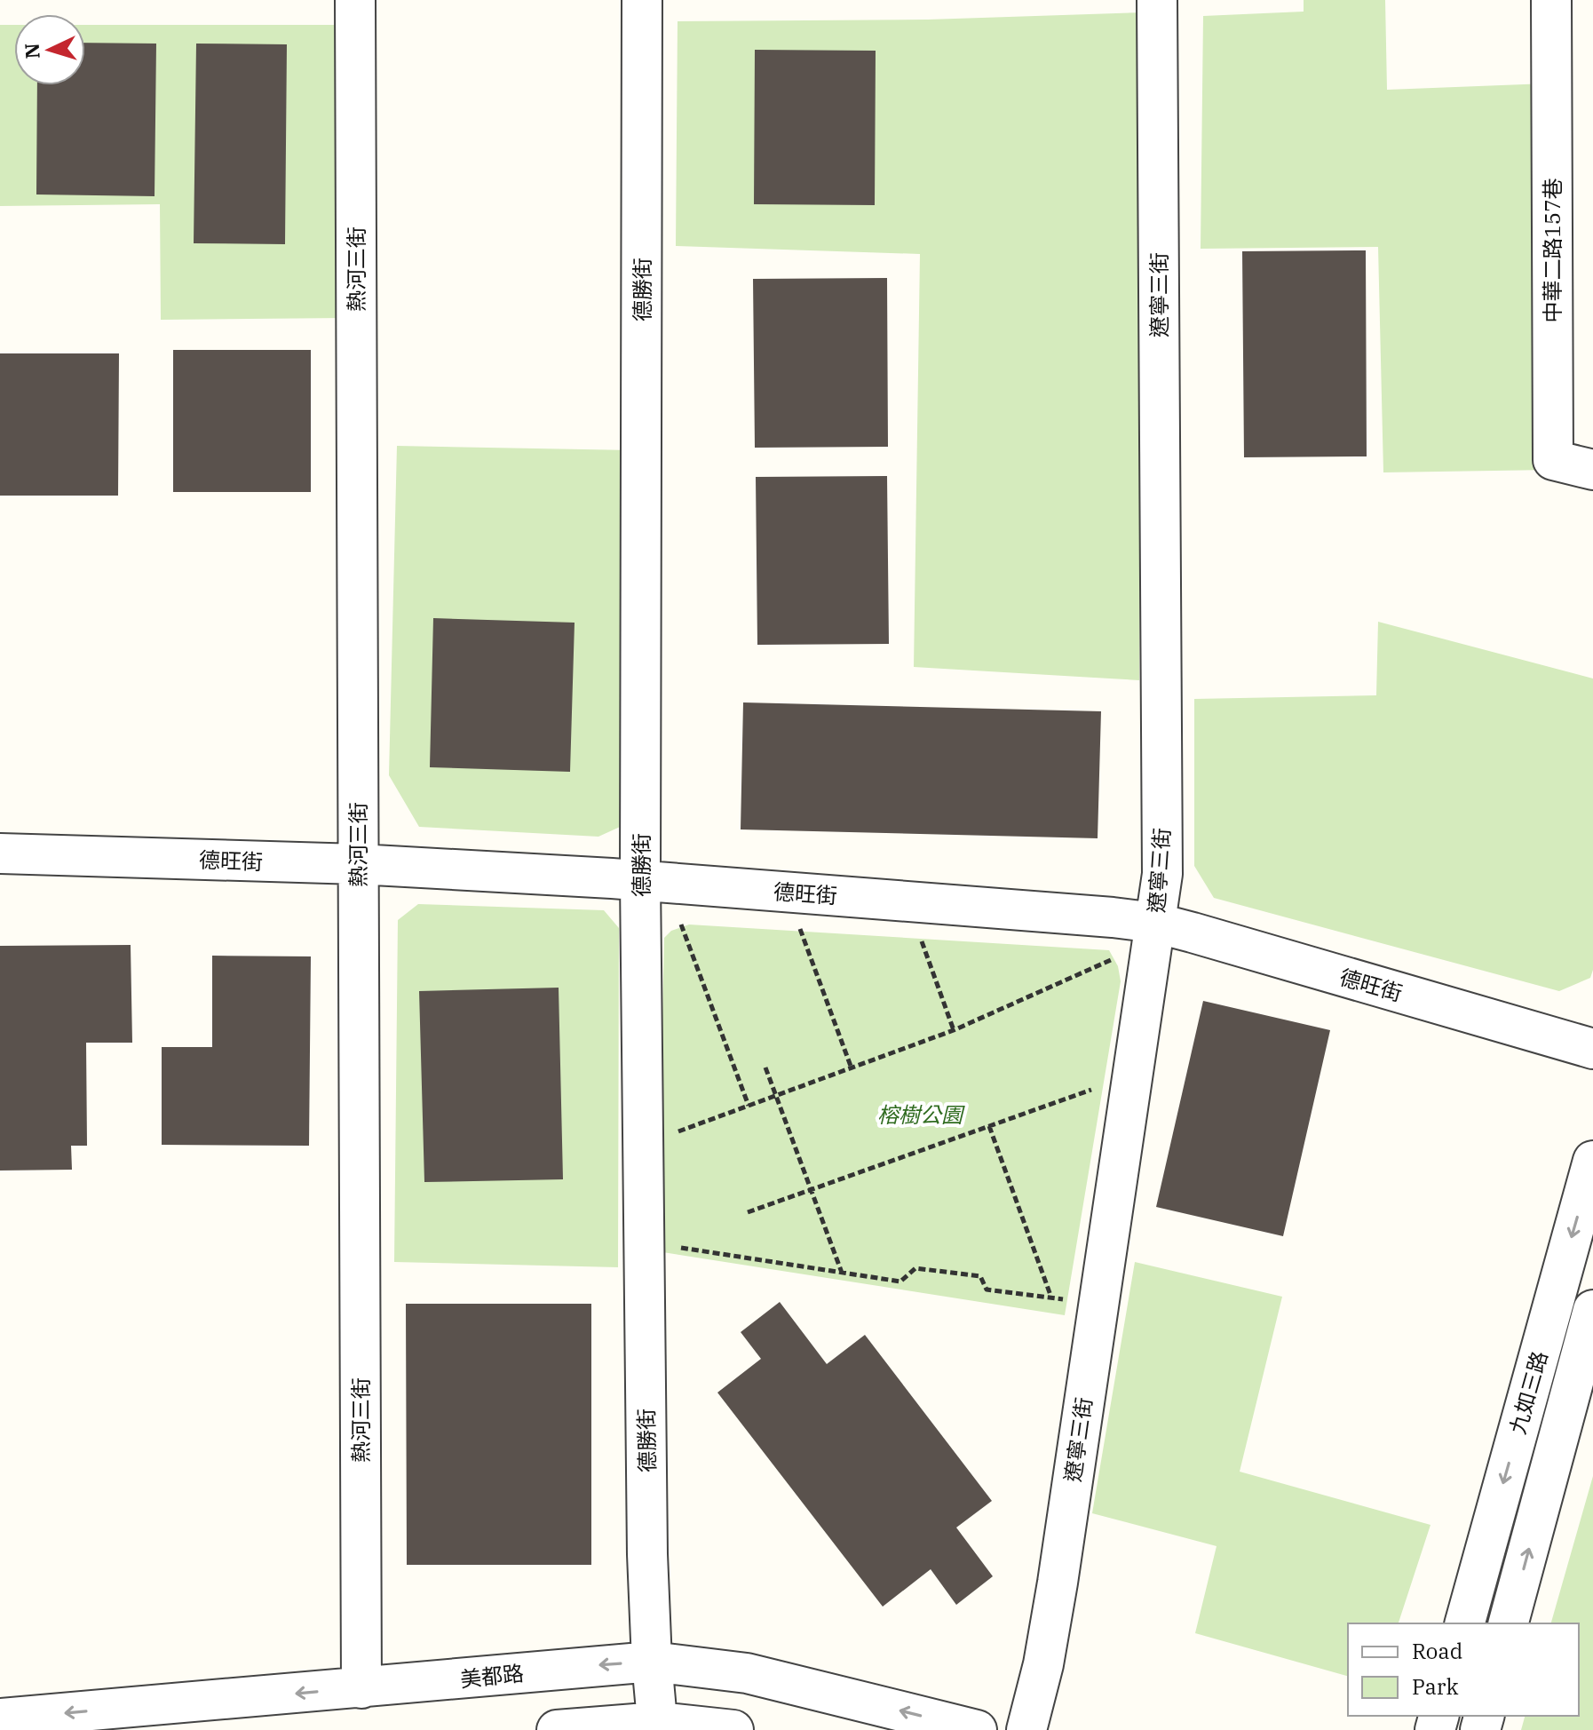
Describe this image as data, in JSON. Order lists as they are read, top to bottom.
{
  "streets": {
    "street": [
      "中華二路157巷",
      "熱河三街",
      "德勝街",
      "遼寧三街",
      "德旺街",
      "九如三路",
      "美都路"
    ]
  },
  "crossings": [
    ["熱河三街", "德旺街"],
    ["熱河三街", "美都路"],
    ["德勝街", "德旺街"],
    ["德勝街", "美都路"],
    ["遼寧三街", "德旺街"]
  ],
  "one_way": ["美都路"],
  "parks": ["榕樹公園"],
  "legend": ["Road", "Park"],
  "north": "left"
}
